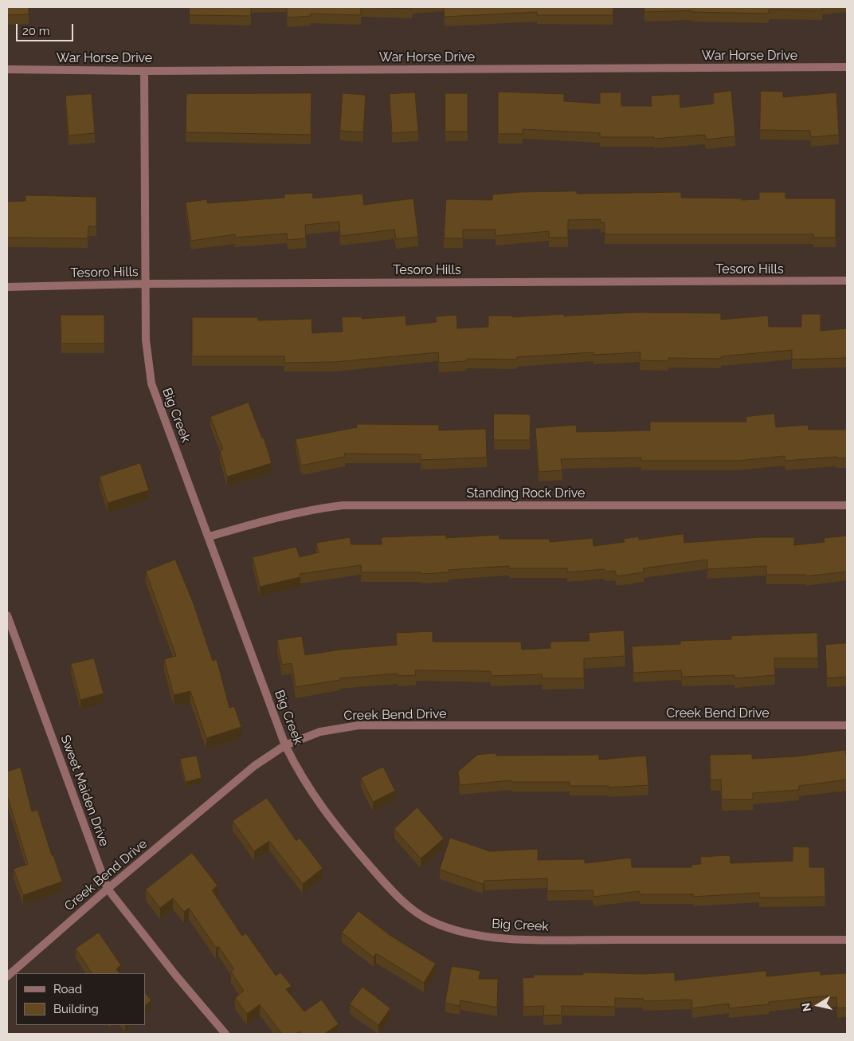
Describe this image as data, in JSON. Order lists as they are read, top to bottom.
{
  "streets": {
    "street": [
      "War Horse Drive",
      "Tesoro Hills",
      "Big Creek",
      "Standing Rock Drive",
      "Creek Bend Drive",
      "Sweet Maiden Drive"
    ]
  },
  "crossings": [
    ["War Horse Drive", "Big Creek"],
    ["Tesoro Hills", "Big Creek"],
    ["Big Creek", "Standing Rock Drive"],
    ["Big Creek", "Creek Bend Drive"],
    ["Creek Bend Drive", "Sweet Maiden Drive"]
  ],
  "legend": ["Road", "Building"],
  "scale_bar": "20 m",
  "north": "left"
}
